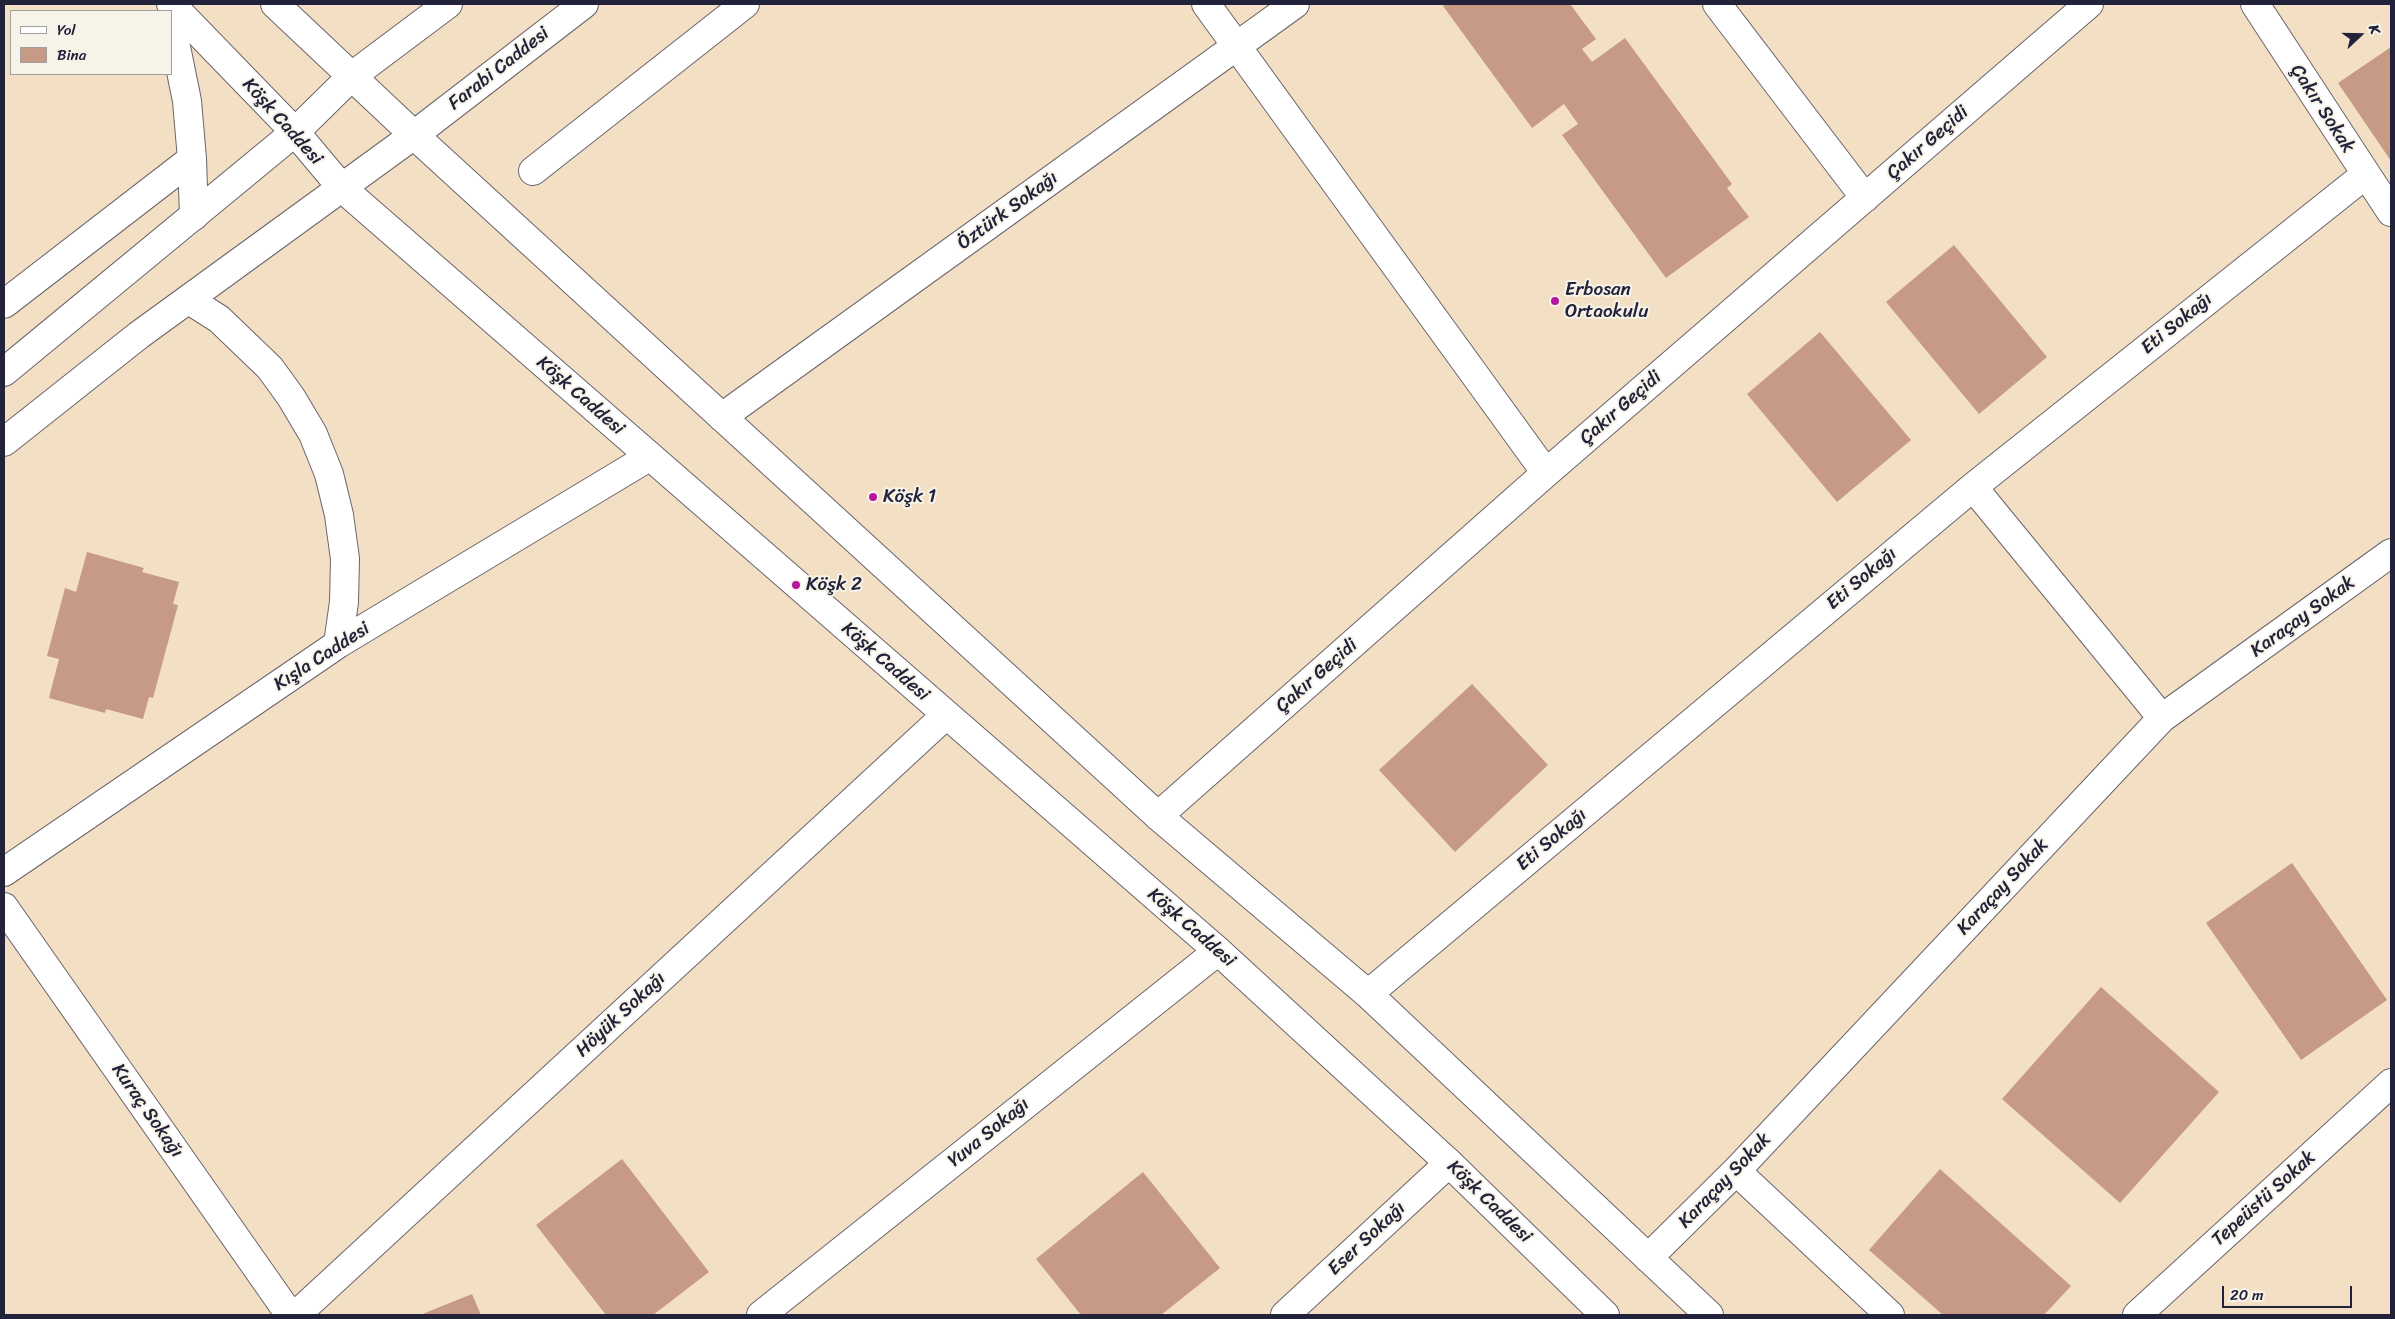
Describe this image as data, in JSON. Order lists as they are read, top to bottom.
{
  "streets": {
    "street": [
      "Farabi Caddesi",
      "Çakır Sokak",
      "Köşk Caddesi",
      "Çakır Geçidi",
      "Öztürk Sokağı",
      "Eti Sokağı",
      "Karaçay Sokak",
      "Kışla Caddesi",
      "Höyük Sokağı",
      "Kuraç Sokağı",
      "Yuva Sokağı",
      "Tepeüstü Sokak",
      "Eser Sokağı"
    ]
  },
  "crossings": [
    ["Farabi Caddesi", "Köşk Caddesi"],
    ["Çakır Sokak", "Eti Sokağı"],
    ["Köşk Caddesi", "Kışla Caddesi"],
    ["Köşk Caddesi", "Höyük Sokağı"],
    ["Köşk Caddesi", "Yuva Sokağı"],
    ["Köşk Caddesi", "Eser Sokağı"]
  ],
  "places": ["Erbosan Ortaokulu", "Köşk 1", "Köşk 2"],
  "legend": ["Yol", "Bina"],
  "scale_bar": "20 m",
  "north": "right"
}
